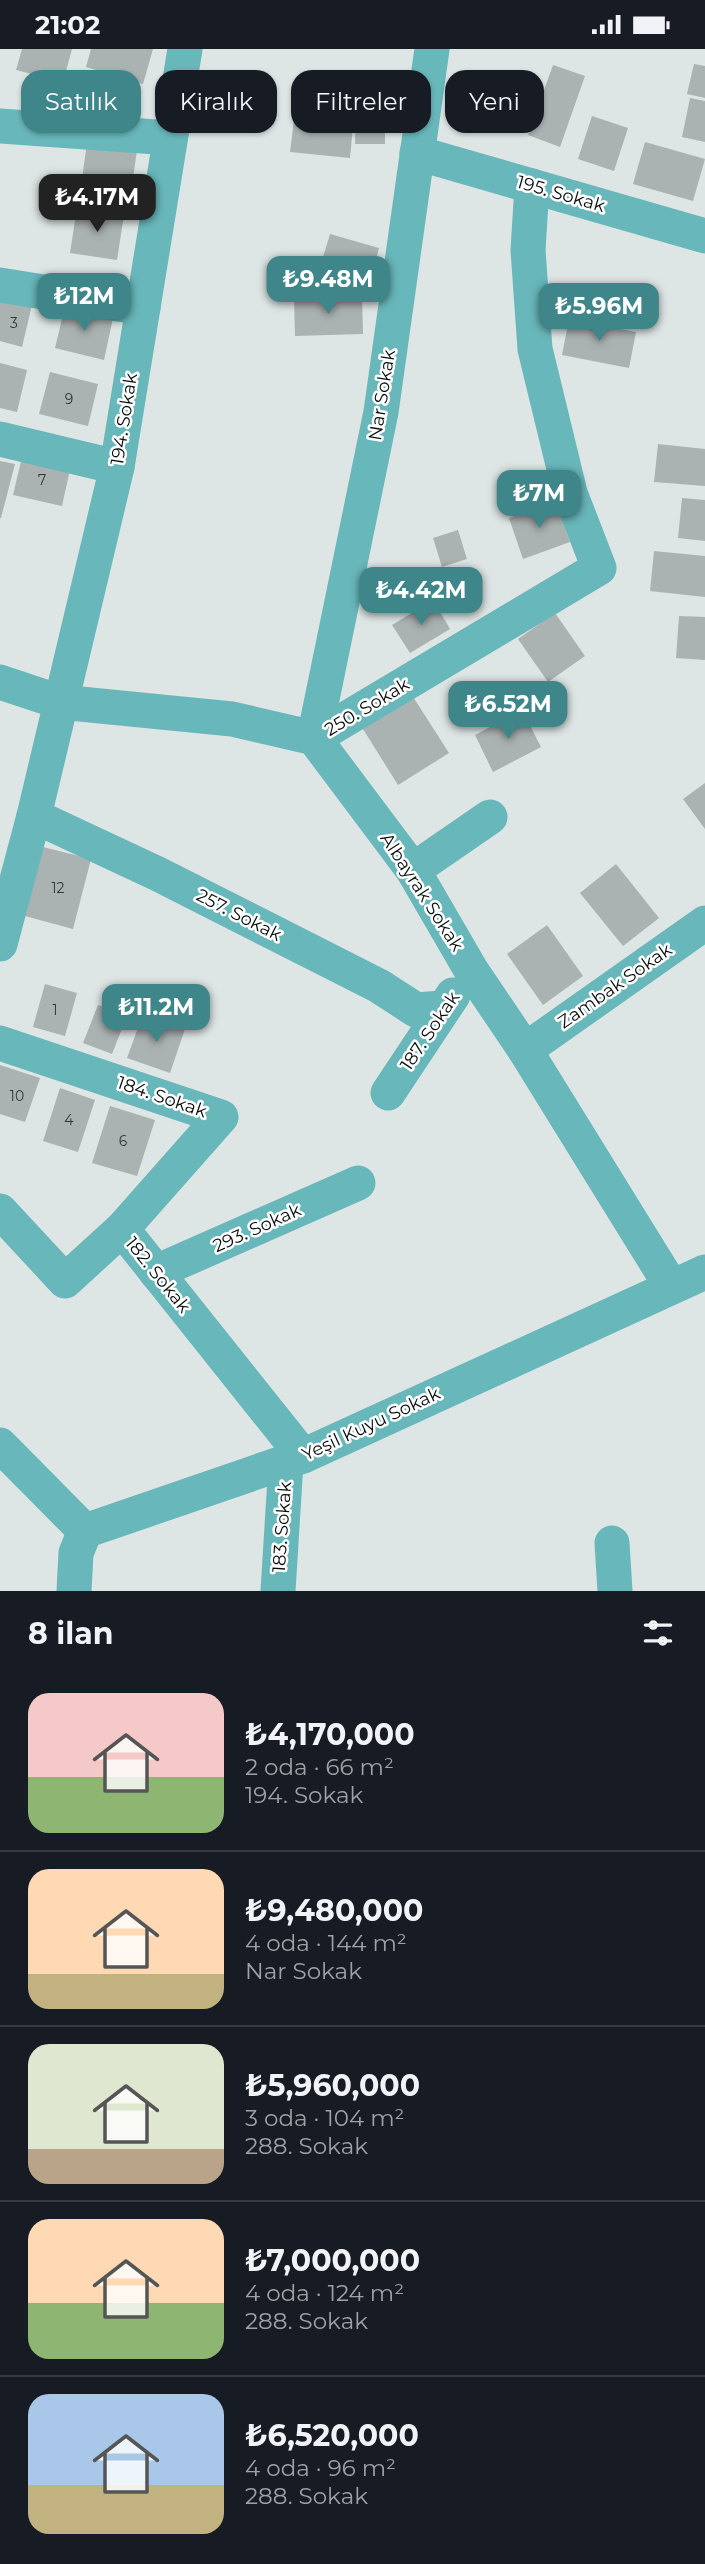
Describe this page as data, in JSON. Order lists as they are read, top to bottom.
{
  "streets": {
    "street": [
      "195. Sokak",
      "Nar Sokak",
      "194. Sokak",
      "250. Sokak",
      "Albayrak Sokak",
      "257. Sokak",
      "Zambak Sokak",
      "187. Sokak",
      "184. Sokak",
      "293. Sokak",
      "182. Sokak",
      "Yeşil Kuyu Sokak",
      "183. Sokak"
    ]
  },
  "crossings": [
    ["195. Sokak", "Nar Sokak"],
    ["195. Sokak", "250. Sokak"],
    ["Nar Sokak", "250. Sokak"],
    ["Nar Sokak", "Albayrak Sokak"],
    ["194. Sokak", "257. Sokak"],
    ["250. Sokak", "Albayrak Sokak"],
    ["Albayrak Sokak", "Zambak Sokak"],
    ["Albayrak Sokak", "187. Sokak"],
    ["Albayrak Sokak", "Yeşil Kuyu Sokak"],
    ["257. Sokak", "187. Sokak"],
    ["184. Sokak", "182. Sokak"],
    ["293. Sokak", "182. Sokak"],
    ["182. Sokak", "Yeşil Kuyu Sokak"],
    ["182. Sokak", "183. Sokak"],
    ["Yeşil Kuyu Sokak", "183. Sokak"]
  ],
  "house_numbers": [
    "3",
    "9",
    "7",
    "12",
    "1",
    "10",
    "4",
    "6"
  ],
  "page": {
    "status": "21:02",
    "chip": [
      "Satılık",
      "Kiralık",
      "Filtreler",
      "Yeni"
    ],
    "price": [
      "₺4.17M",
      "₺9.48M",
      "₺12M",
      "₺5.96M",
      "₺7M",
      "₺4.42M",
      "₺6.52M",
      "₺11.2M"
    ],
    "heading": "8 ilan",
    "list": [
      {
        "name": "₺4,170,000",
        "note": "2 oda · 66 m² · 194. Sokak"
      },
      {
        "name": "₺9,480,000",
        "note": "4 oda · 144 m² · Nar Sokak"
      },
      {
        "name": "₺5,960,000",
        "note": "3 oda · 104 m² · 288. Sokak"
      },
      {
        "name": "₺7,000,000",
        "note": "4 oda · 124 m² · 288. Sokak"
      },
      {
        "name": "₺6,520,000",
        "note": "4 oda · 96 m² · 288. Sokak"
      }
    ]
  }
}
